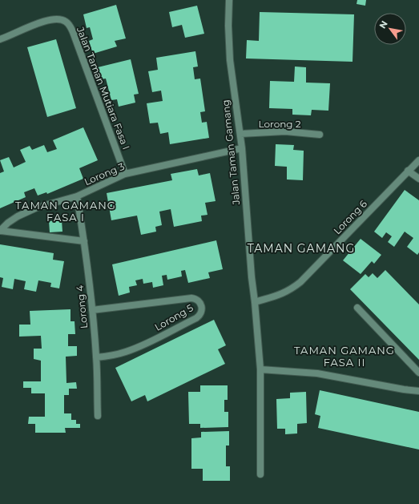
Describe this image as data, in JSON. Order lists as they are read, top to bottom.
{
  "streets": {
    "street": [
      "Jalan Taman Mutiara Fasa I",
      "Lorong 2",
      "Jalan Taman Gamang",
      "Lorong 3",
      "Lorong 6",
      "Lorong 4",
      "Lorong 5"
    ]
  },
  "crossings": [
    ["Jalan Taman Mutiara Fasa I", "Lorong 3"],
    ["Lorong 2", "Jalan Taman Gamang"],
    ["Jalan Taman Gamang", "Lorong 3"],
    ["Jalan Taman Gamang", "Lorong 6"],
    ["Lorong 3", "Lorong 4"],
    ["Lorong 4", "Lorong 5"]
  ],
  "districts": ["TAMAN GAMANG FASA I", "TAMAN GAMANG", "TAMAN GAMANG FASA II"],
  "north": "top left"
}
